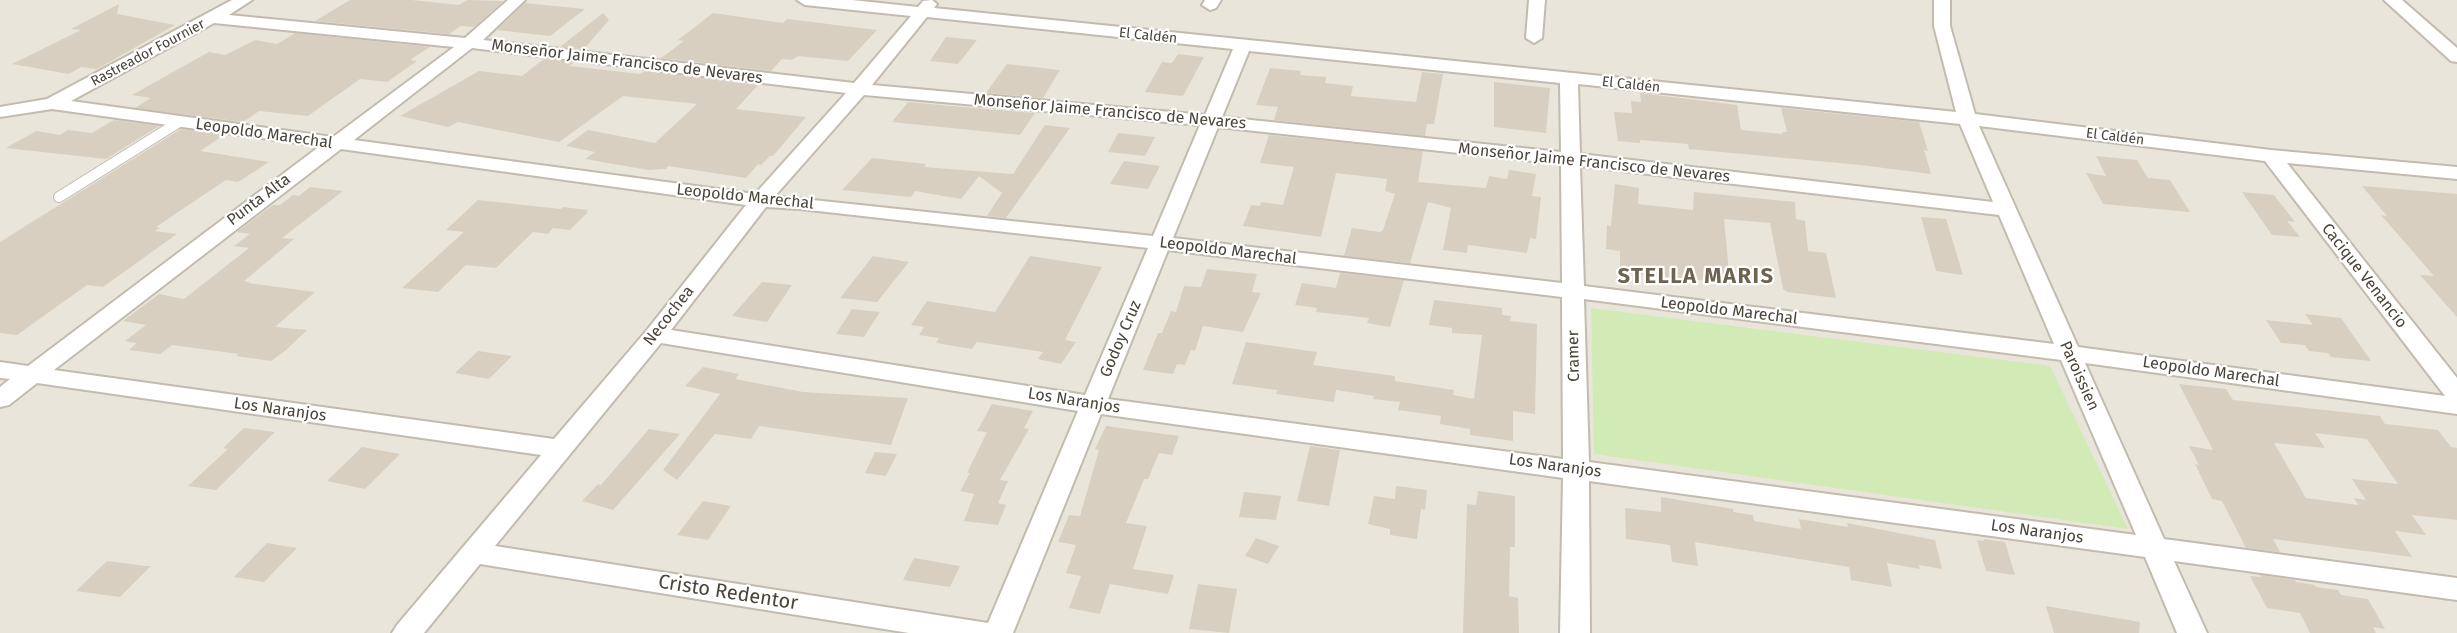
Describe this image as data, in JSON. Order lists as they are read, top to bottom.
{
  "streets": {
    "street": [
      "El Caldén",
      "Rastreador Fournier",
      "Monseñor Jaime Francisco de Nevares",
      "Leopoldo Marechal",
      "Punta Alta",
      "Cacique Venancio",
      "Necochea",
      "Godoy Cruz",
      "Cramer",
      "Paroissien",
      "Los Naranjos",
      "Cristo Redentor"
    ]
  },
  "crossings": [
    ["El Caldén", "Cacique Venancio"],
    ["El Caldén", "Necochea"],
    ["El Caldén", "Godoy Cruz"],
    ["El Caldén", "Cramer"],
    ["El Caldén", "Paroissien"],
    ["Rastreador Fournier", "Monseñor Jaime Francisco de Nevares"],
    ["Rastreador Fournier", "Leopoldo Marechal"],
    ["Monseñor Jaime Francisco de Nevares", "Punta Alta"],
    ["Monseñor Jaime Francisco de Nevares", "Necochea"],
    ["Monseñor Jaime Francisco de Nevares", "Godoy Cruz"],
    ["Monseñor Jaime Francisco de Nevares", "Cramer"],
    ["Monseñor Jaime Francisco de Nevares", "Paroissien"],
    ["Leopoldo Marechal", "Punta Alta"],
    ["Leopoldo Marechal", "Necochea"],
    ["Leopoldo Marechal", "Godoy Cruz"],
    ["Leopoldo Marechal", "Cramer"],
    ["Leopoldo Marechal", "Paroissien"],
    ["Punta Alta", "Los Naranjos"],
    ["Necochea", "Los Naranjos"],
    ["Necochea", "Cristo Redentor"],
    ["Godoy Cruz", "Los Naranjos"],
    ["Cramer", "Los Naranjos"],
    ["Paroissien", "Los Naranjos"]
  ],
  "districts": ["STELLA MARIS"]
}
